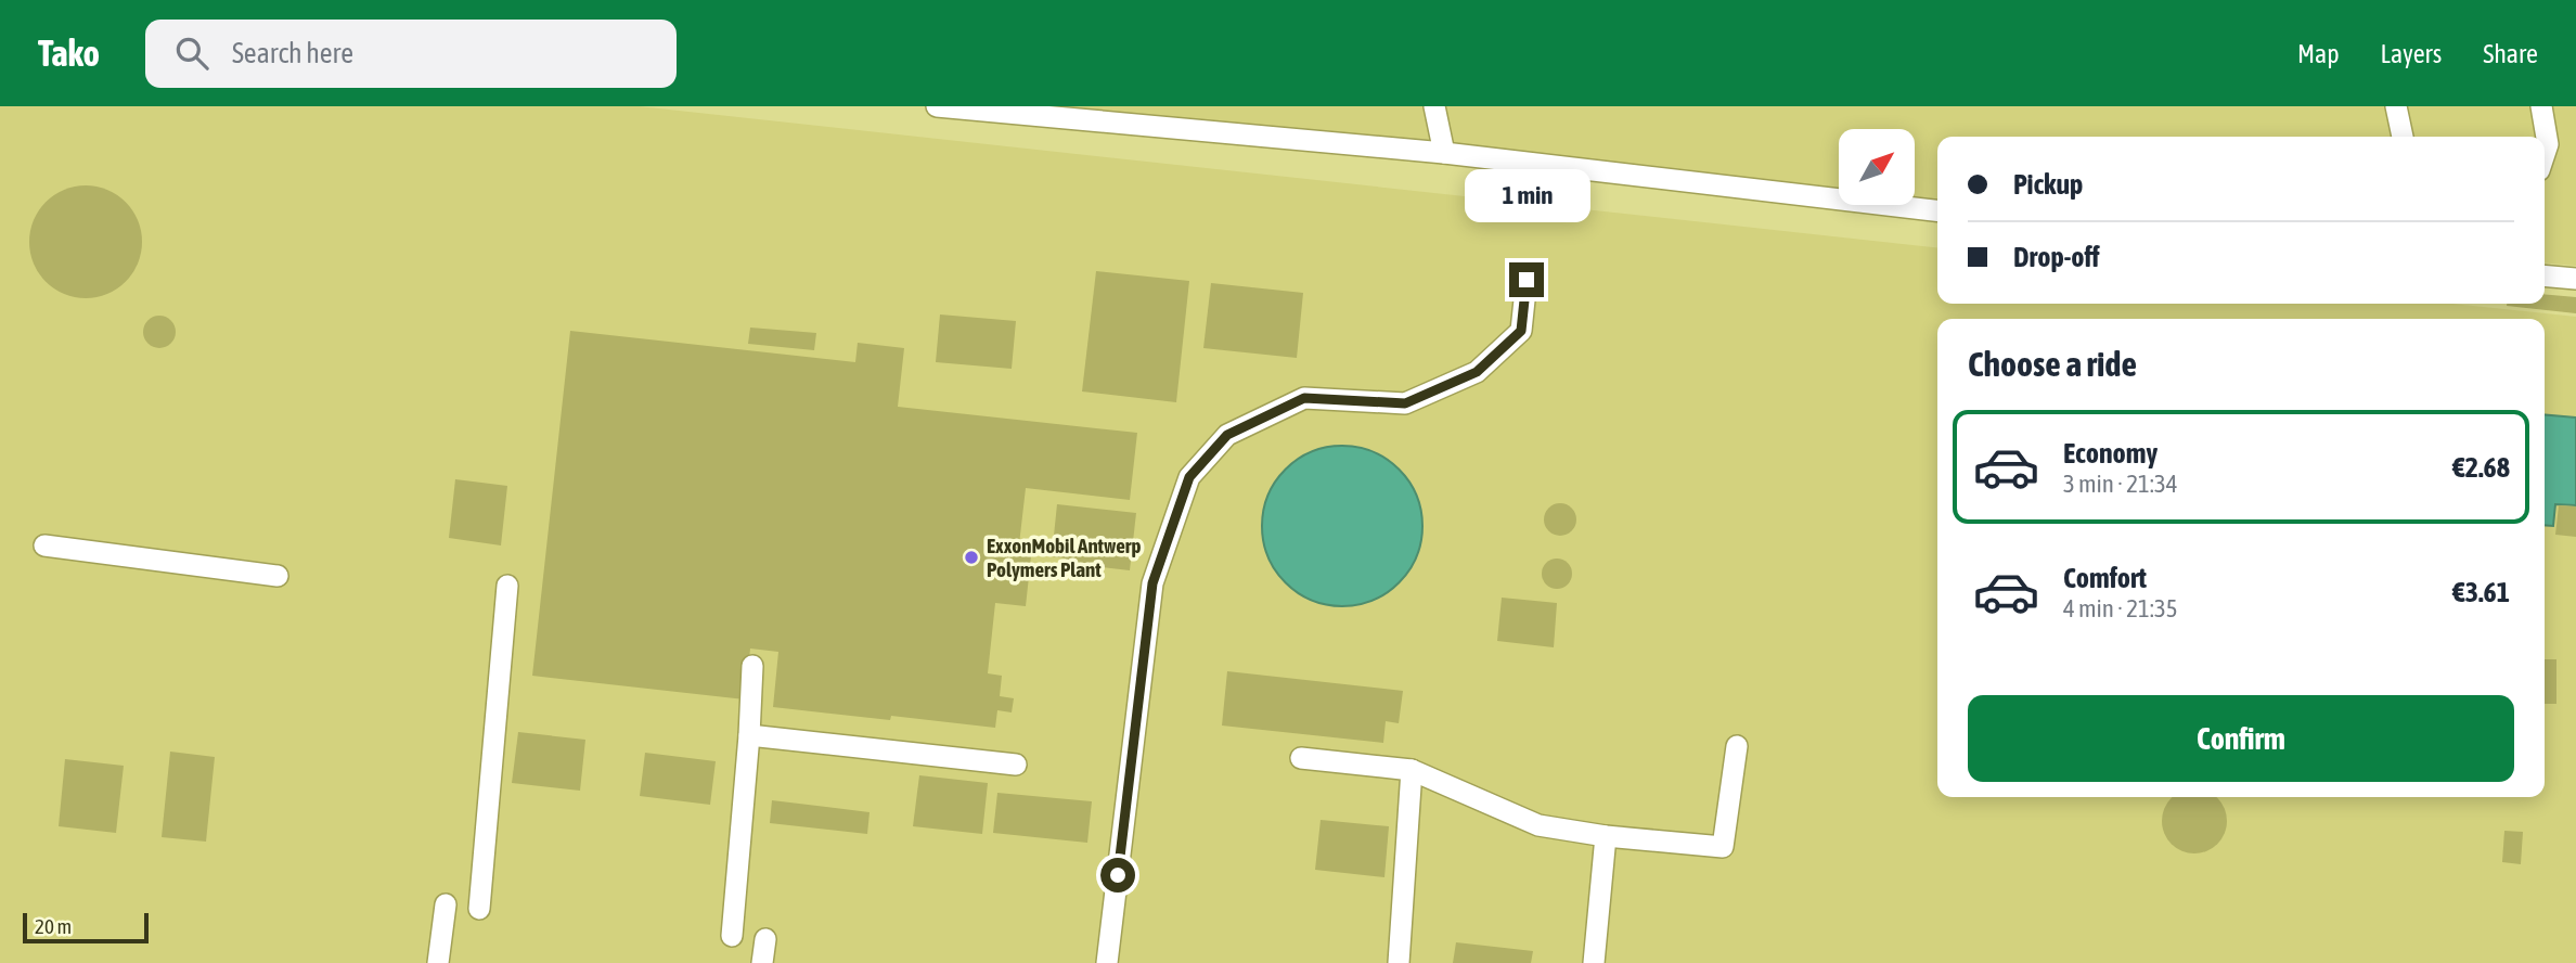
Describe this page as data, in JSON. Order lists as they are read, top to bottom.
{
  "places": ["ExxonMobil Antwerp Polymers Plant"],
  "scale_bar": "20 m",
  "north": "top right",
  "page": {
    "header": "Tako",
    "search": "Search here",
    "nav": ["Map", "Layers", "Share"],
    "banner": ["Pickup", "Drop-off"],
    "bubble": "1 min",
    "heading": "Choose a ride",
    "list": [
      {
        "name": "Economy",
        "note": "3 min · 21:34",
        "value": "€2.68"
      },
      {
        "name": "Comfort",
        "note": "4 min · 21:35",
        "value": "€3.61"
      }
    ],
    "buttons": "Confirm",
    "scale": "20 m"
  }
}
